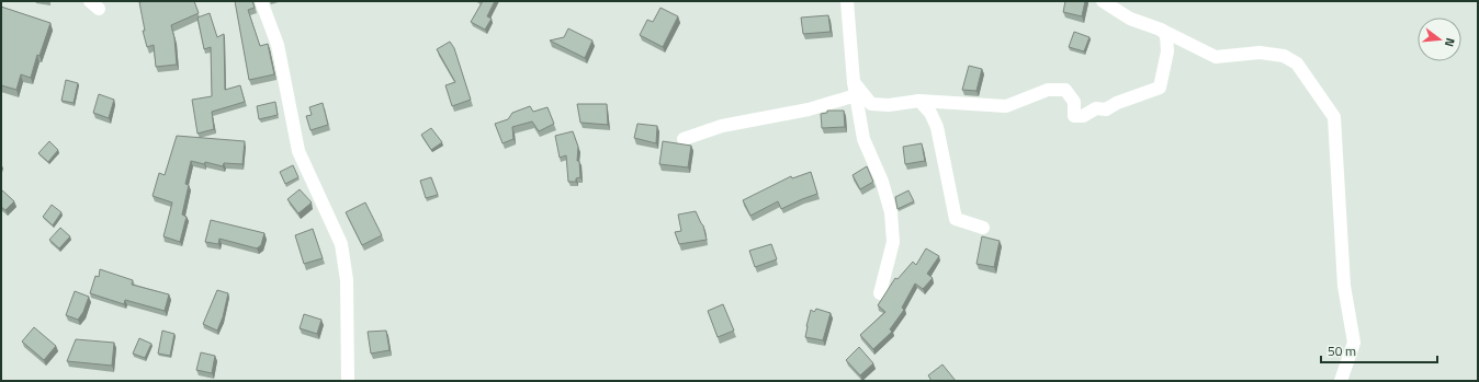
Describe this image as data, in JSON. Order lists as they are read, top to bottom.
{
  "scale_bar": "50 m",
  "north": "right"
}
